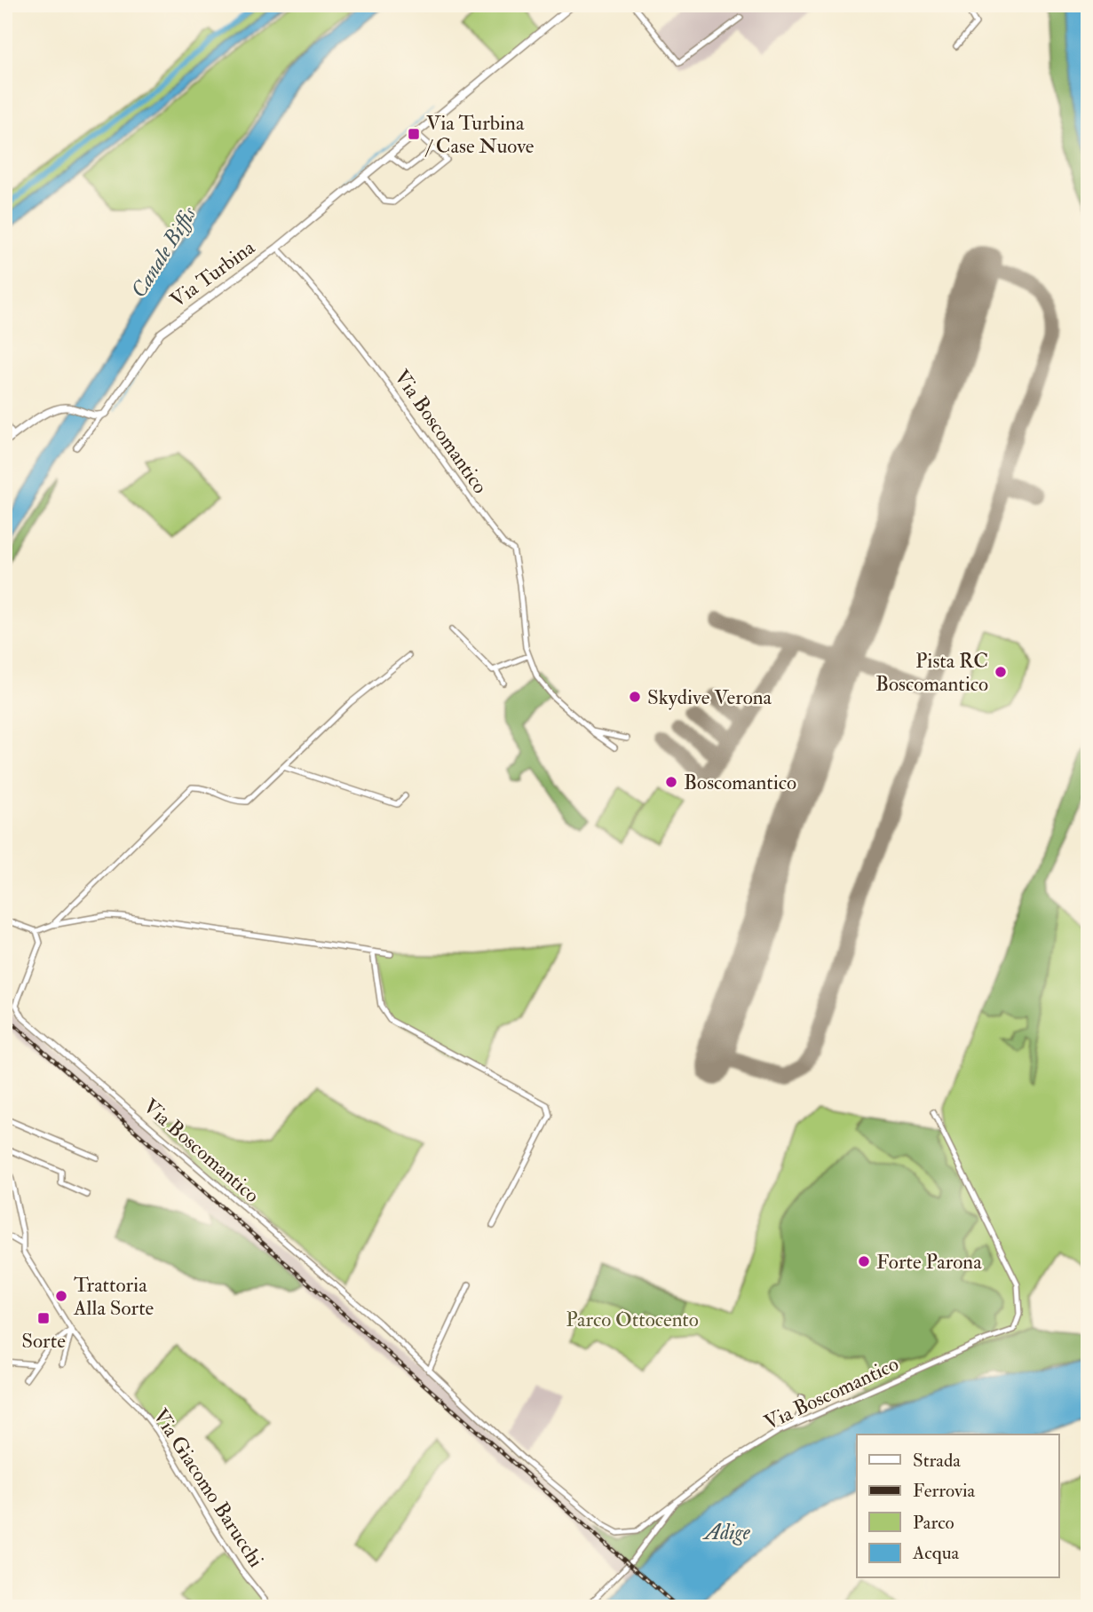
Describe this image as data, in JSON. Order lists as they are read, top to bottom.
{
  "streets": {
    "street": ["Via Turbina", "Via Boscomantico", "Via Giacomo Barucchi"]
  },
  "crossings": [
    ["Via Turbina", "Via Boscomantico"]
  ],
  "water": ["Canale Biffis", "Adige"],
  "parks": ["Parco Ottocento"],
  "places": {
    "transit": ["Via Turbina / Case Nuove", "Sorte"],
    "other": [
      "Pista RC Boscomantico",
      "Skydive Verona",
      "Boscomantico",
      "Forte Parona",
      "Trattoria Alla Sorte"
    ]
  },
  "legend": [
    "Strada",
    "Ferrovia",
    "Parco",
    "Acqua"
  ]
}
